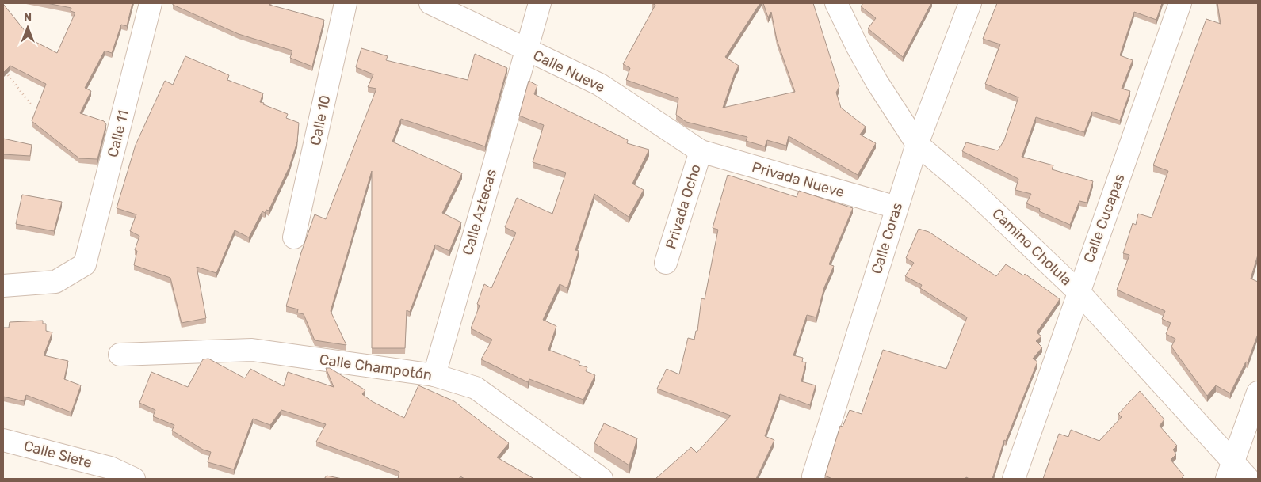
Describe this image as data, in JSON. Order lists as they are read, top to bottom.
{
  "streets": {
    "street": [
      "Calle Nueve",
      "Calle 10",
      "Calle 11",
      "Privada Nueve",
      "Privada Ocho",
      "Calle Aztecas",
      "Calle Cucapas",
      "Calle Coras",
      "Camino Cholula",
      "Calle Champotón",
      "Calle Siete"
    ]
  },
  "crossings": [
    ["Calle Nueve", "Privada Nueve"],
    ["Calle Nueve", "Privada Ocho"],
    ["Calle Nueve", "Calle Aztecas"],
    ["Privada Nueve", "Privada Ocho"],
    ["Privada Nueve", "Calle Coras"],
    ["Calle Aztecas", "Calle Champotón"],
    ["Calle Cucapas", "Camino Cholula"],
    ["Calle Coras", "Camino Cholula"]
  ],
  "north": "top"
}
